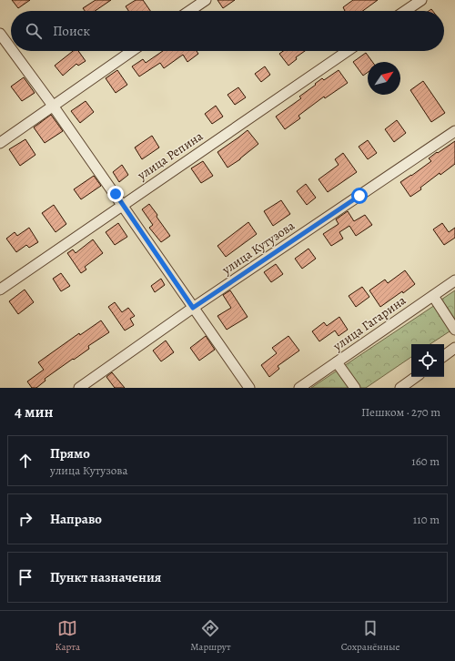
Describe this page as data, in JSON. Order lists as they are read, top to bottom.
{
  "streets": {
    "street": ["улица Репина", "улица Кутузова", "улица Гагарина"]
  },
  "north": "top right",
  "page": {
    "search": "Поиск",
    "heading": ["4 мин", "Пешком · 270 m"],
    "list": [
      ["Прямо", "улица Кутузова", "160 m"],
      ["Направо", "110 m"],
      "Пункт назначения"
    ],
    "nav": ["Карта", "Маршрут", "Сохранённые"]
  }
}
